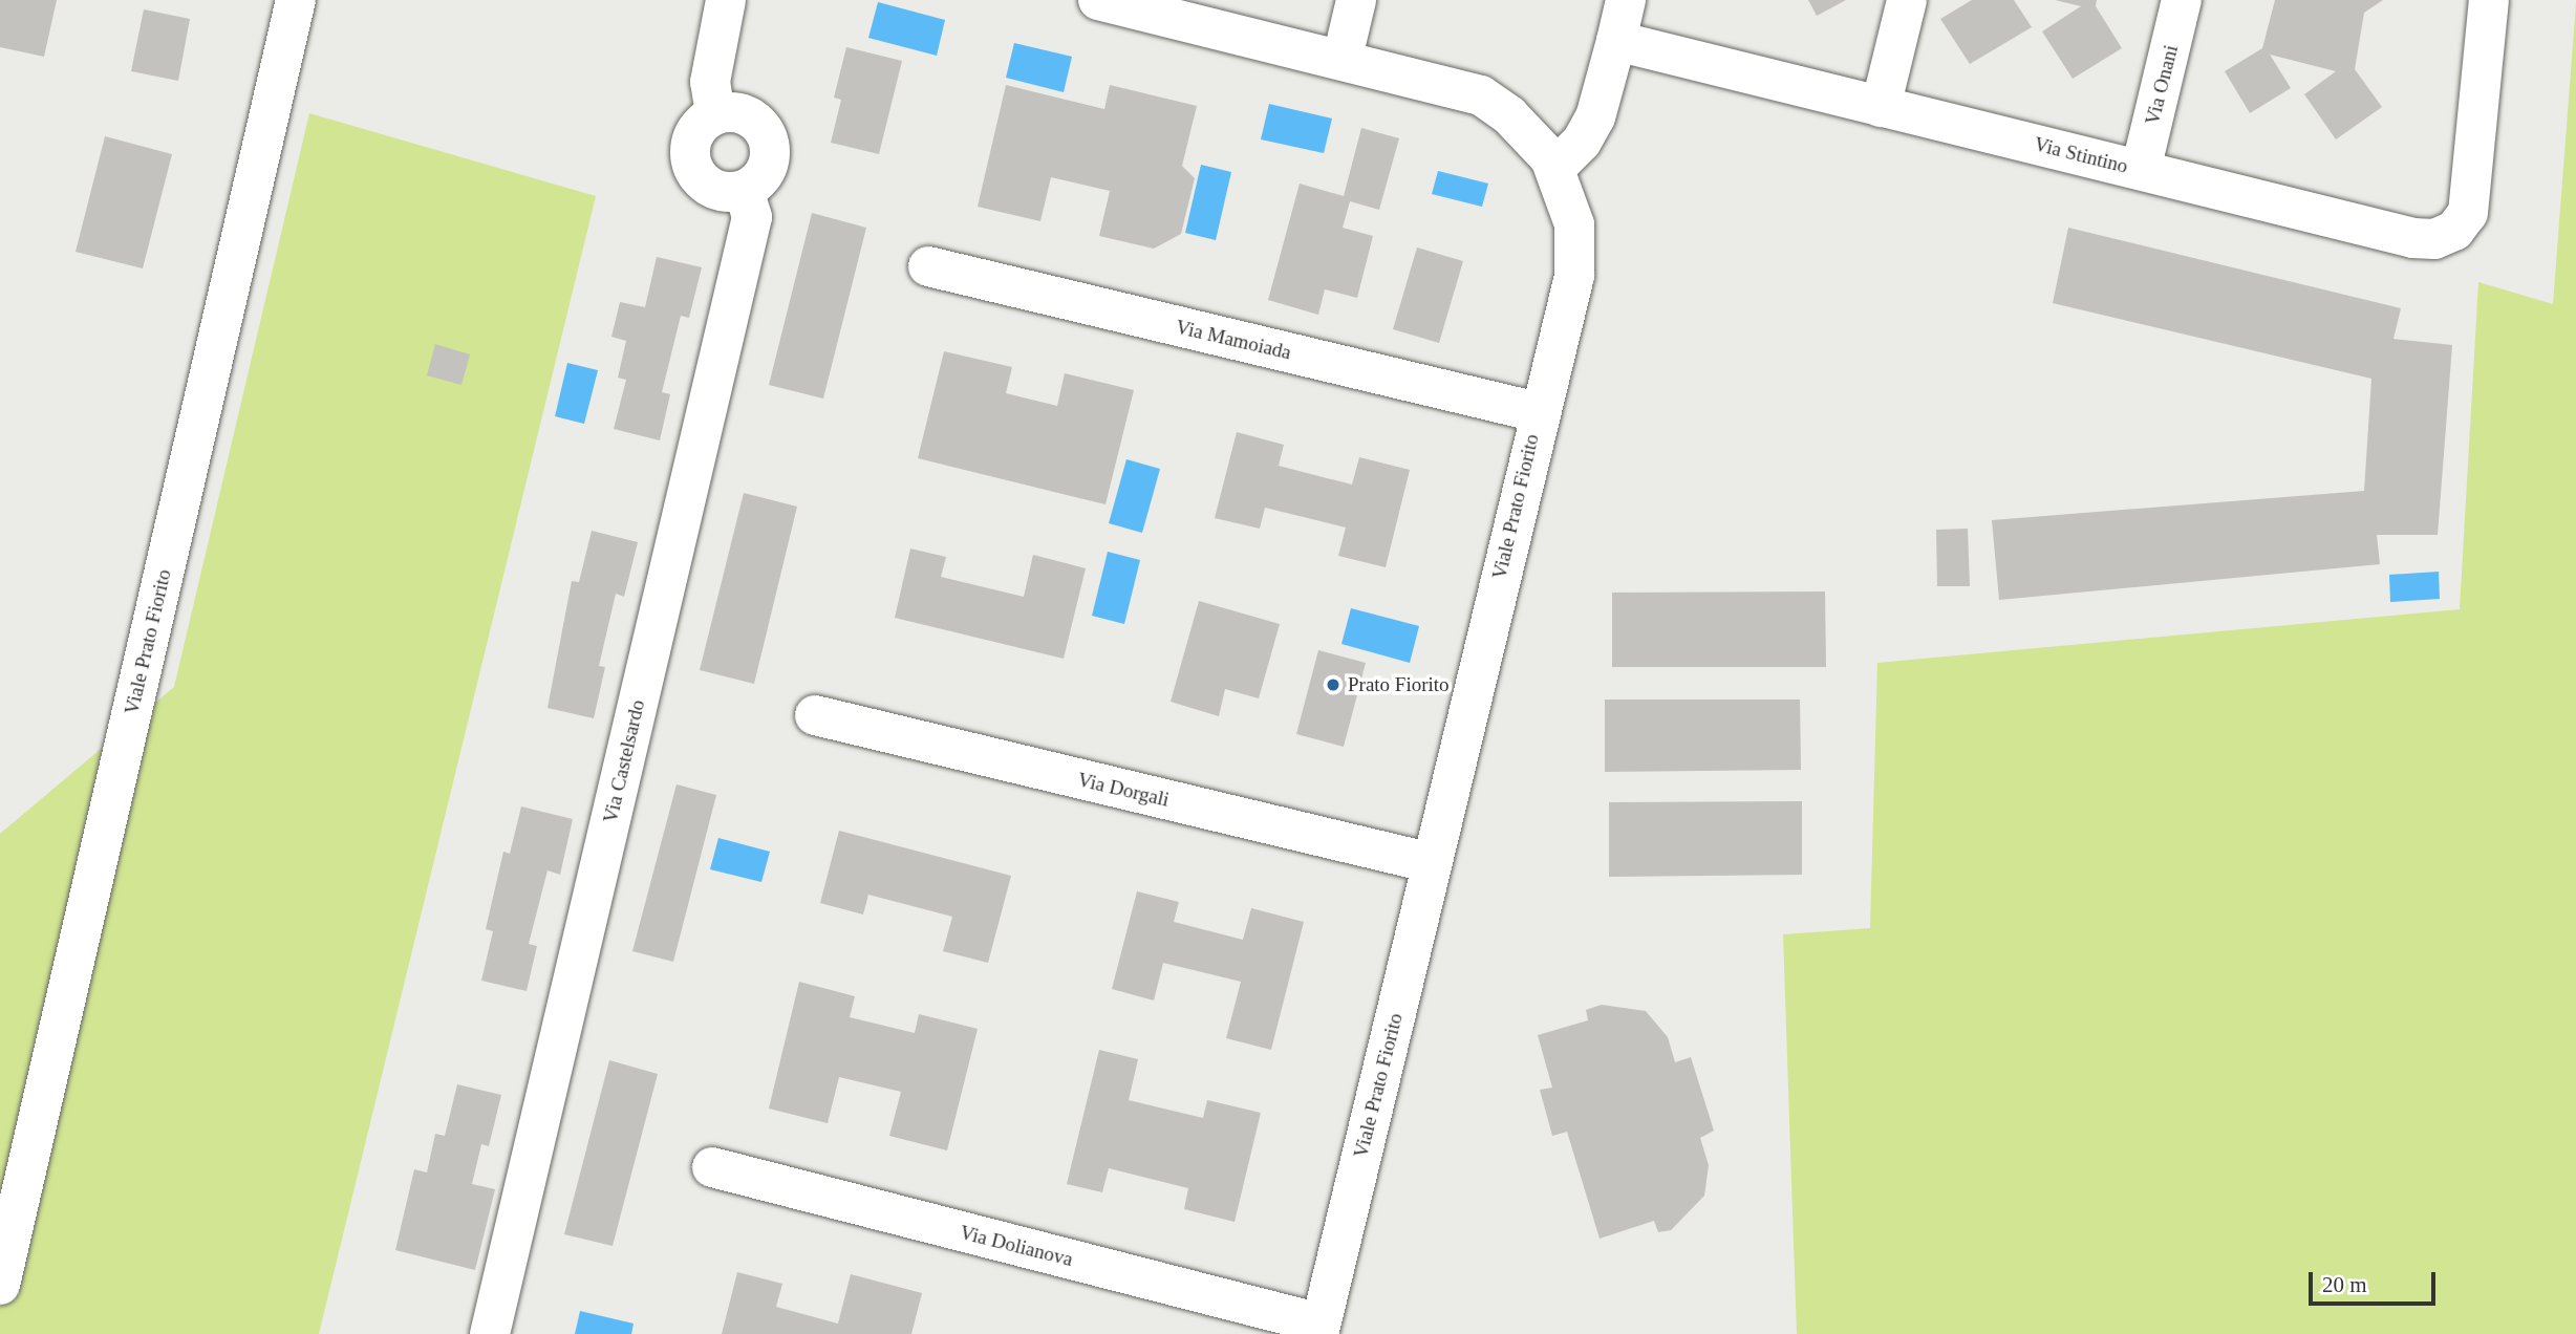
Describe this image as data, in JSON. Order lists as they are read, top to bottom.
{
  "streets": {
    "street": [
      "Via Onani",
      "Via Stintino",
      "Via Mamoiada",
      "Viale Prato Fiorito",
      "Via Castelsardo",
      "Via Dorgali",
      "Via Dolianova"
    ]
  },
  "crossings": [
    ["Via Onani", "Via Stintino"],
    ["Via Mamoiada", "Viale Prato Fiorito"],
    ["Viale Prato Fiorito", "Via Dorgali"],
    ["Viale Prato Fiorito", "Via Dolianova"]
  ],
  "places": ["Prato Fiorito"],
  "scale_bar": "20 m"
}
